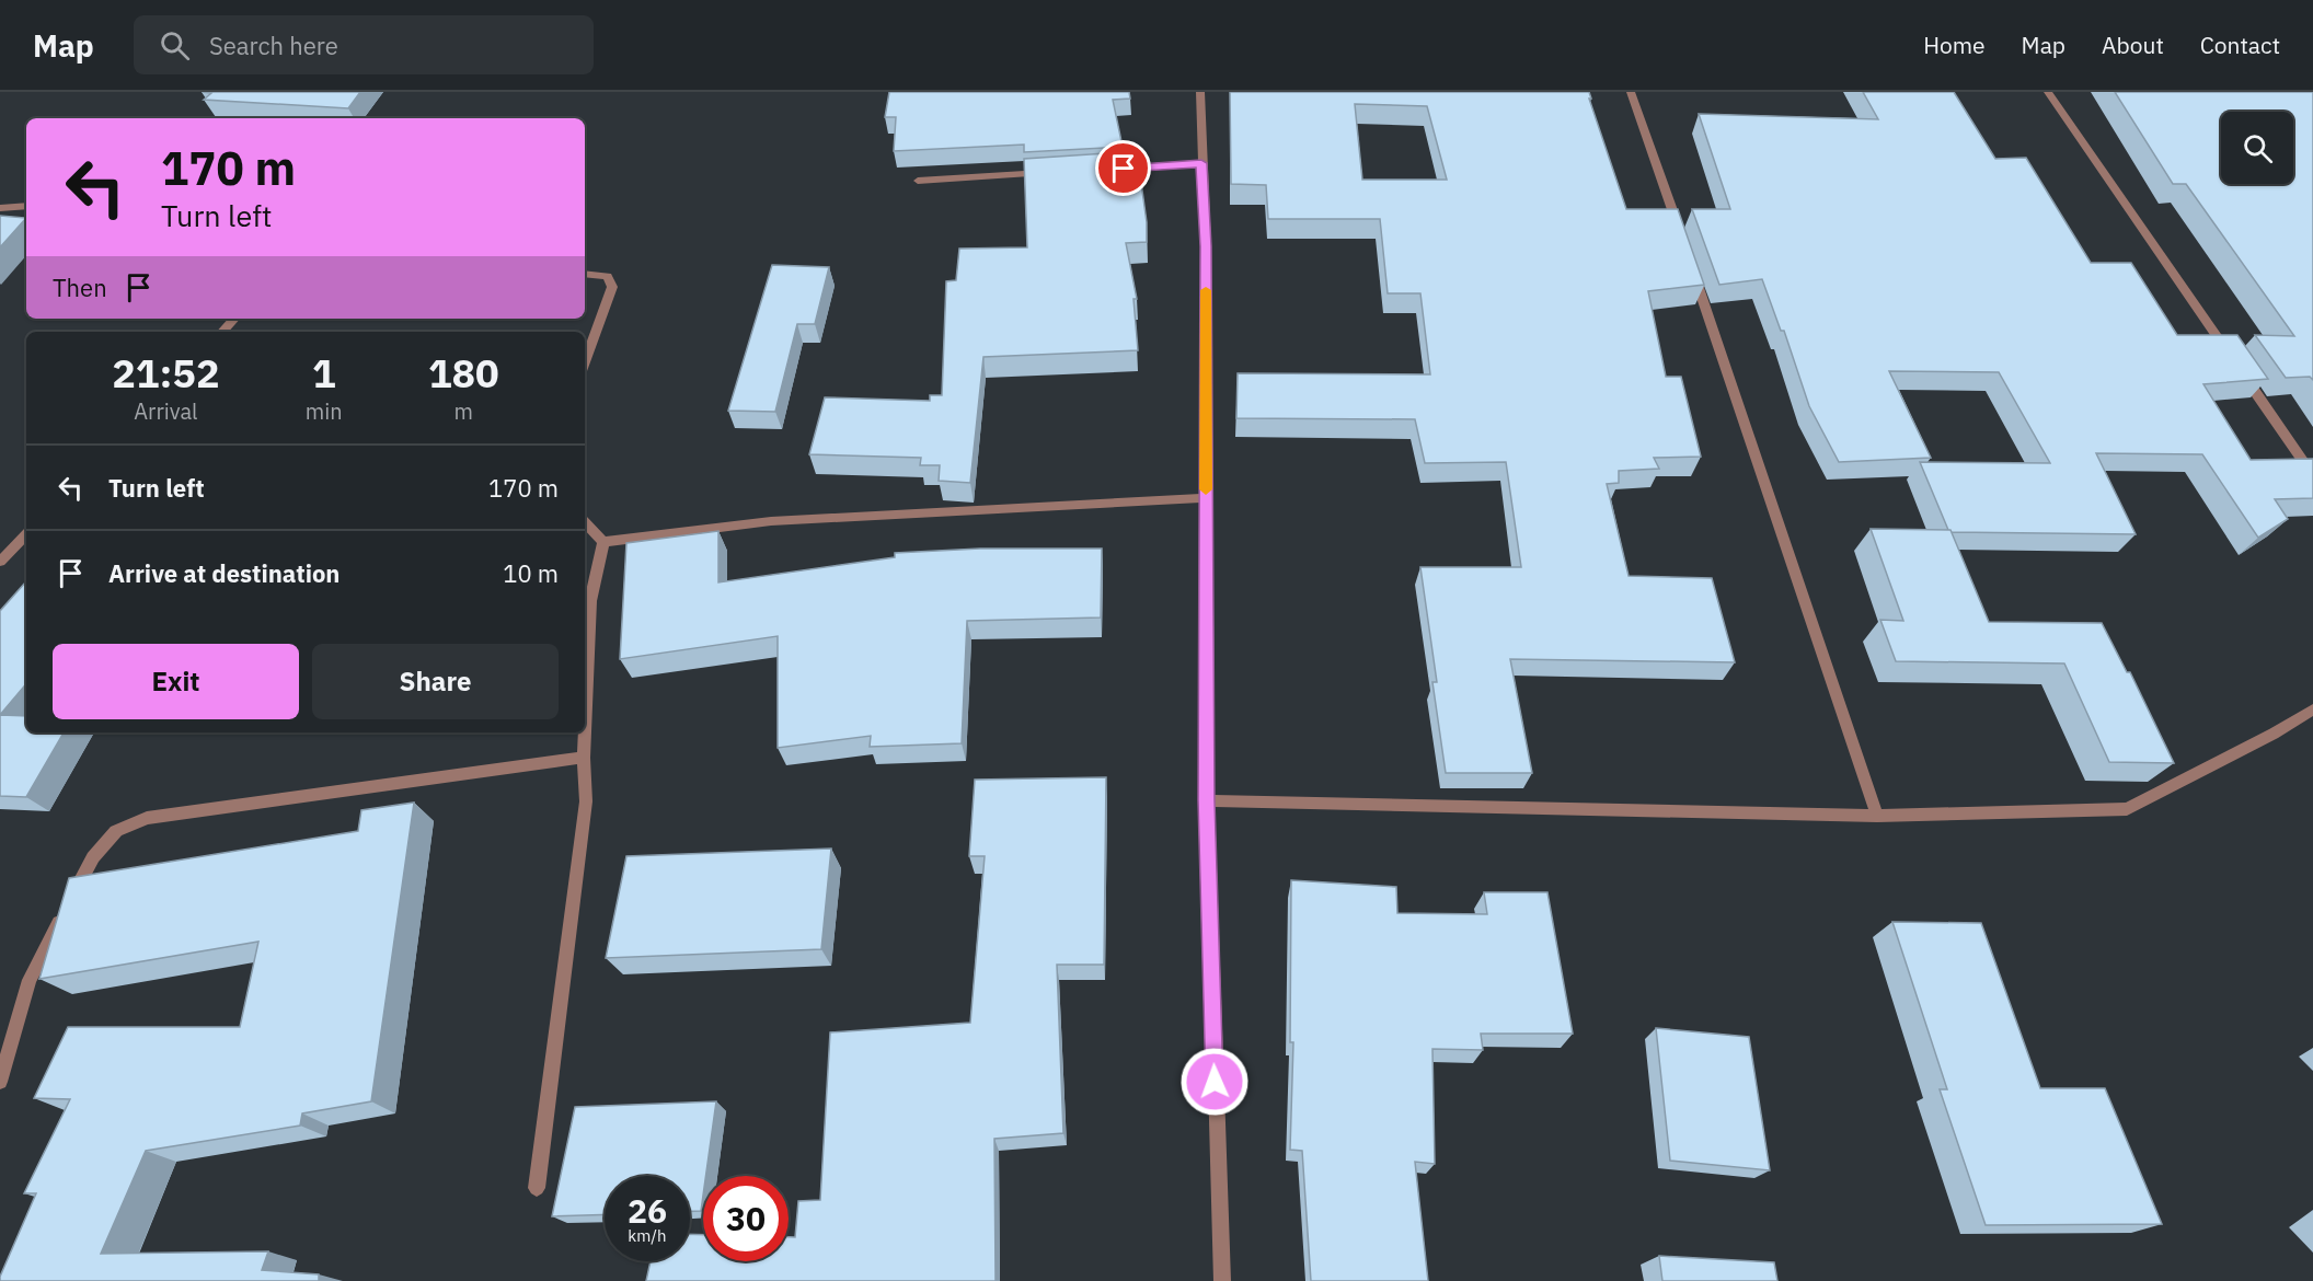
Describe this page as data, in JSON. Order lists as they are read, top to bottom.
{
  "page": {
    "header": "Map",
    "search": "Search here",
    "nav": [
      "Home",
      "Map",
      "About",
      "Contact"
    ],
    "turn": ["170 m", "Turn left"],
    "then": "Then",
    "eta": [
      "21:52",
      "Arrival",
      "1",
      "min",
      "180",
      "m"
    ],
    "list": [
      {
        "name": "Turn left",
        "value": "170 m"
      },
      {
        "name": "Arrive at destination",
        "value": "10 m"
      }
    ],
    "buttons": ["Exit", "Share"],
    "speed": "26 km/h",
    "limit": "30"
  }
}
